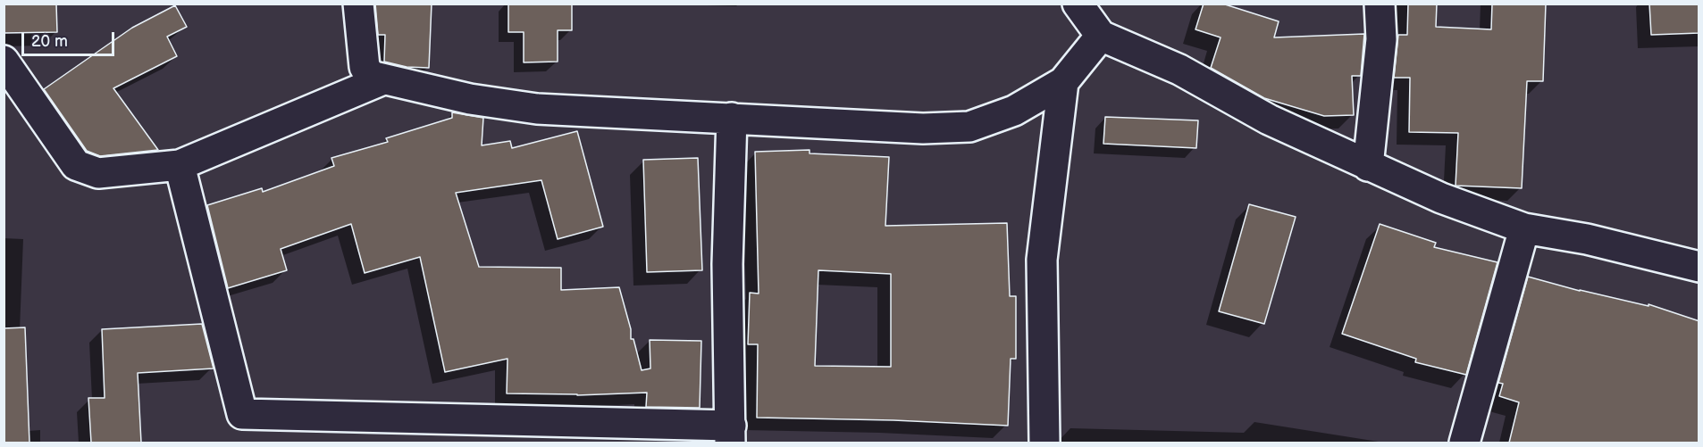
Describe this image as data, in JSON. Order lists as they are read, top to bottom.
{
  "scale_bar": "20 m"
}
